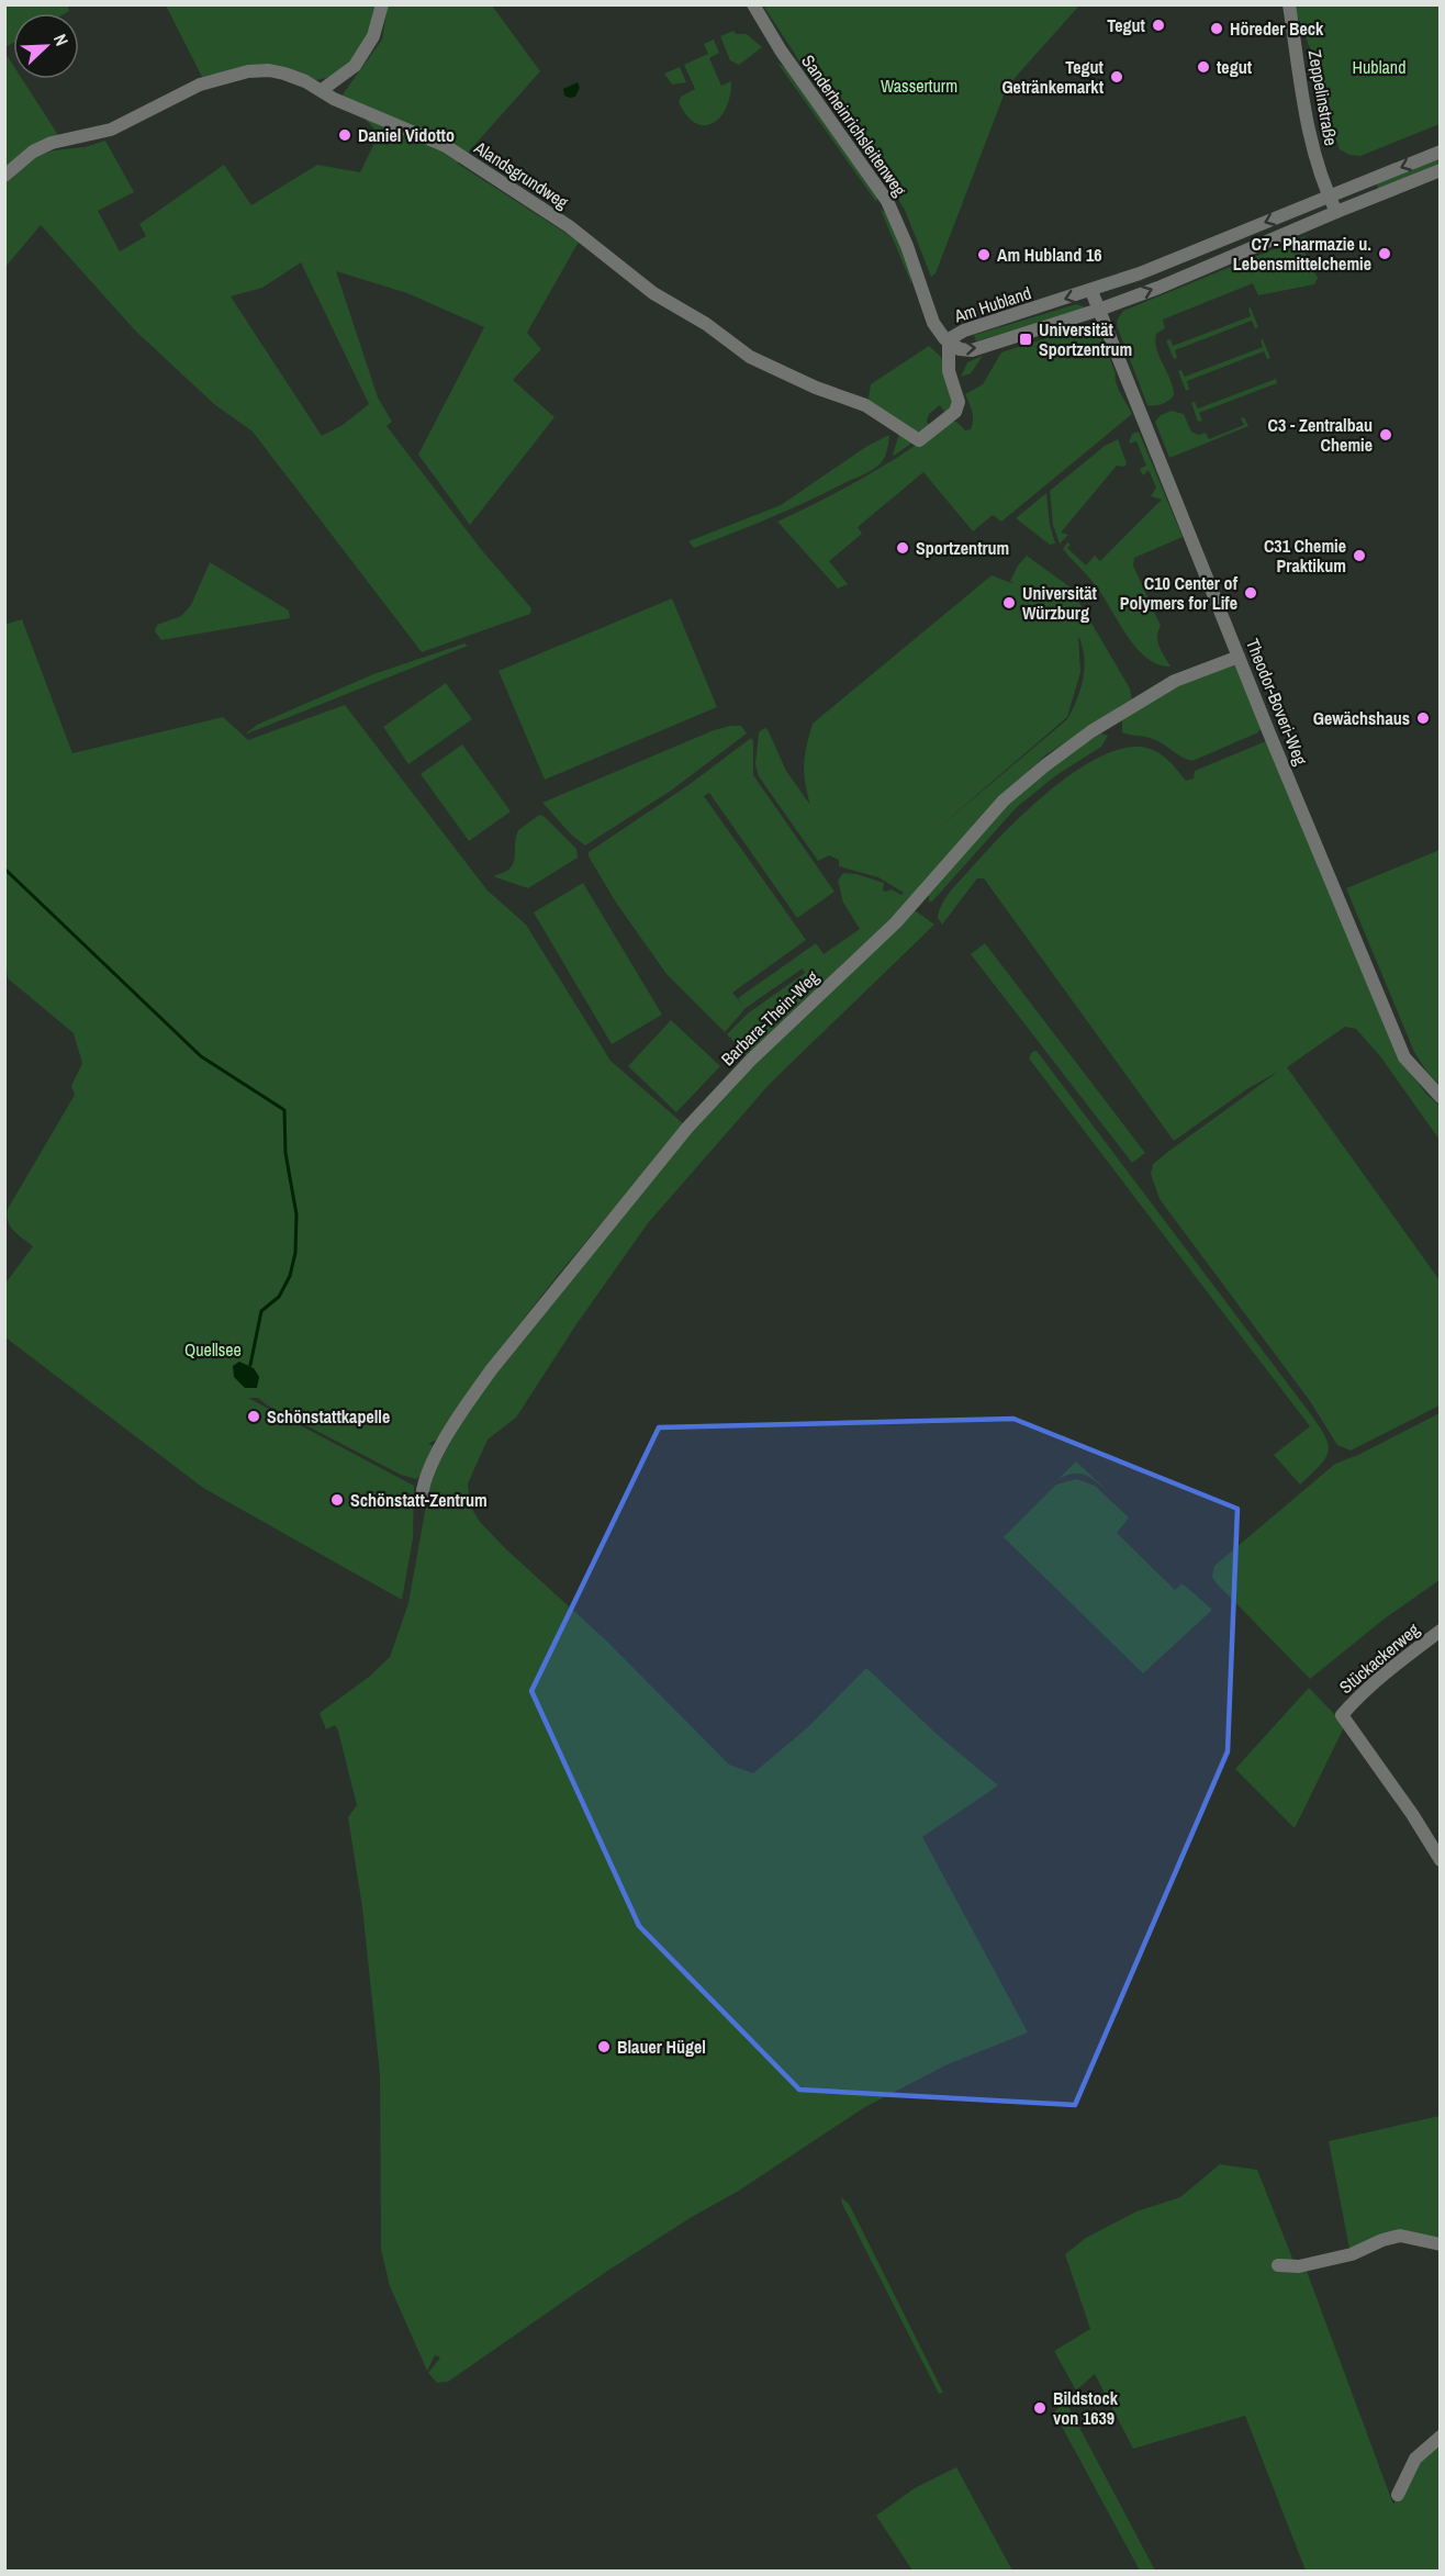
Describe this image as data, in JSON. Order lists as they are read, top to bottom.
{
  "streets": {
    "street": [
      "Zeppelinstraße",
      "Sanderheinrichsleitenweg",
      "Alandsgrundweg",
      "Am Hubland",
      "Theodor-Boveri-Weg",
      "Barbara-Thein-Weg",
      "Stückackerweg"
    ]
  },
  "crossings": [
    ["Zeppelinstraße", "Am Hubland"],
    ["Sanderheinrichsleitenweg", "Alandsgrundweg"],
    ["Sanderheinrichsleitenweg", "Am Hubland"],
    ["Alandsgrundweg", "Am Hubland"],
    ["Am Hubland", "Theodor-Boveri-Weg"],
    ["Theodor-Boveri-Weg", "Barbara-Thein-Weg"]
  ],
  "parks": ["Hubland", "Wasserturm", "Quellsee"],
  "places": {
    "other": [
      "Tegut",
      "Höreder Beck",
      "tegut",
      "Tegut Getränkemarkt",
      "Daniel Vidotto",
      "C7 - Pharmazie u. Lebensmittelchemie",
      "Am Hubland 16",
      "C3 - Zentralbau Chemie",
      "Sportzentrum",
      "C31 Chemie Praktikum",
      "C10 Center of Polymers for Life",
      "Universität Würzburg",
      "Gewächshaus",
      "Schönstattkapelle",
      "Schönstatt-Zentrum",
      "Blauer Hügel",
      "Bildstock von 1639"
    ],
    "transit": ["Universität Sportzentrum"]
  },
  "north": "top right"
}
